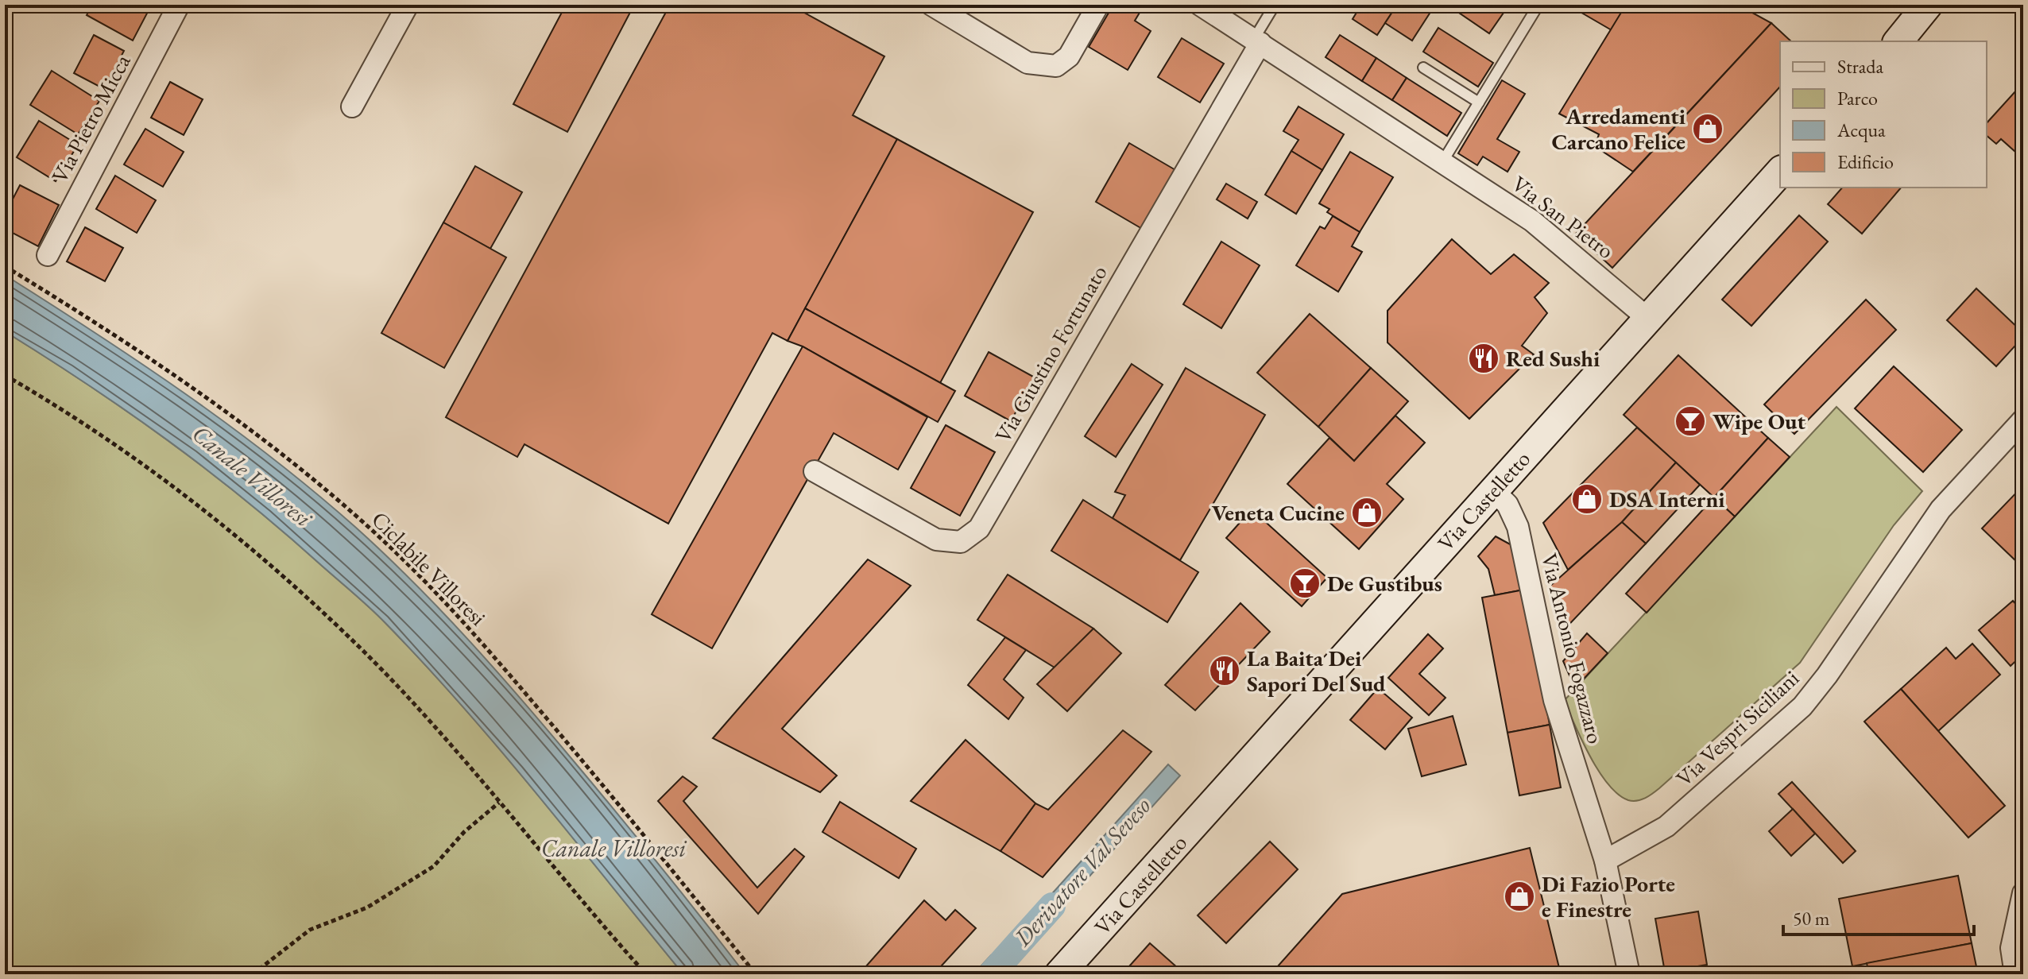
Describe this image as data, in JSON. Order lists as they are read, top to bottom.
{
  "streets": {
    "main road": ["Via Castelletto"],
    "street": [
      "Via Pietro Micca",
      "Via San Pietro",
      "Via Giustino Fortunato",
      "Via Antonio Fogazzaro",
      "Via Vespri Siciliani"
    ],
    "path": ["Ciclabile Villoresi"]
  },
  "crossings": [
    ["Via San Pietro", "Via Giustino Fortunato"],
    ["Via San Pietro", "Via Castelletto"],
    ["Via Castelletto", "Via Antonio Fogazzaro"],
    ["Via Antonio Fogazzaro", "Via Vespri Siciliani"]
  ],
  "water": ["Canale Villoresi", "Derivatore Val Seveso"],
  "places": {
    "shop": [
      "Arredamenti Carcano Felice",
      "DSA Interni",
      "Veneta Cucine",
      "Di Fazio Porte e Finestre"
    ],
    "restaurant": ["Red Sushi", "La Baita Dei Sapori Del Sud"],
    "bar": ["Wipe Out", "De Gustibus"]
  },
  "legend": [
    "Strada",
    "Parco",
    "Acqua",
    "Edificio"
  ],
  "scale_bar": "50 m"
}
